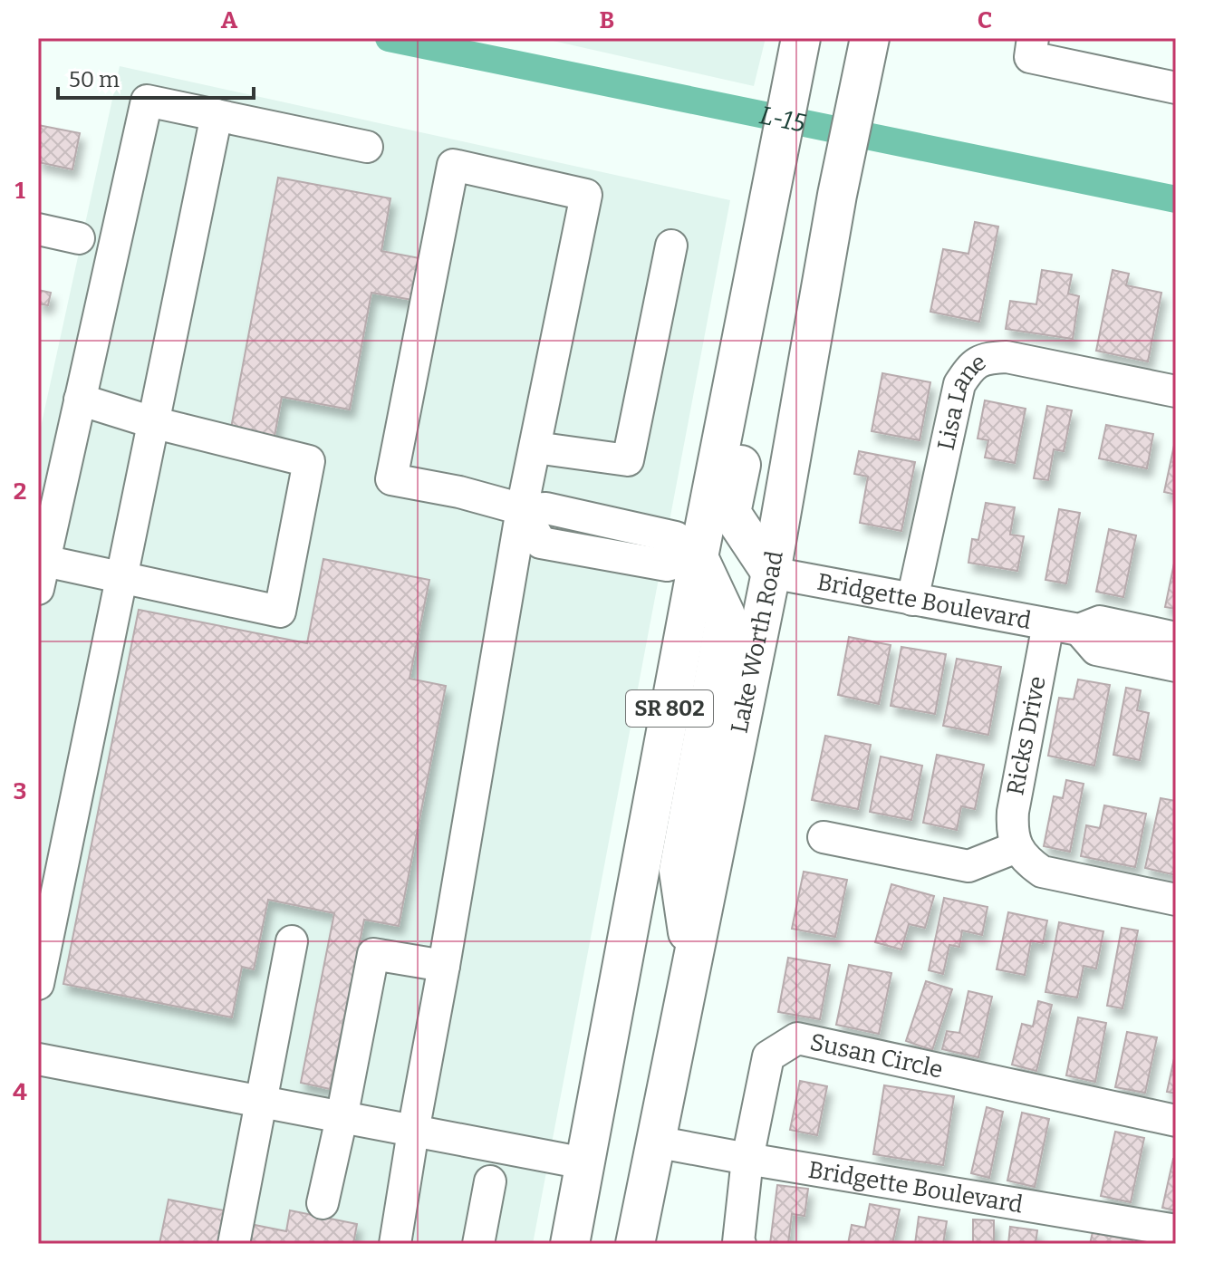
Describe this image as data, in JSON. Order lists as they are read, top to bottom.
{
  "streets": {
    "main road": ["Lake Worth Road", "SR 802"],
    "street": [
      "Lisa Lane",
      "Bridgette Boulevard",
      "Ricks Drive",
      "Susan Circle"
    ]
  },
  "crossings": [
    ["Lisa Lane", "Bridgette Boulevard"],
    ["Bridgette Boulevard", "Lake Worth Road"],
    ["Bridgette Boulevard", "Ricks Drive"],
    ["Bridgette Boulevard", "Susan Circle"]
  ],
  "water": ["L-15"],
  "scale_bar": "50 m",
  "grid": {
    "columns": ["A", "B", "C"],
    "rows": [
      "1",
      "2",
      "3",
      "4"
    ]
  }
}
